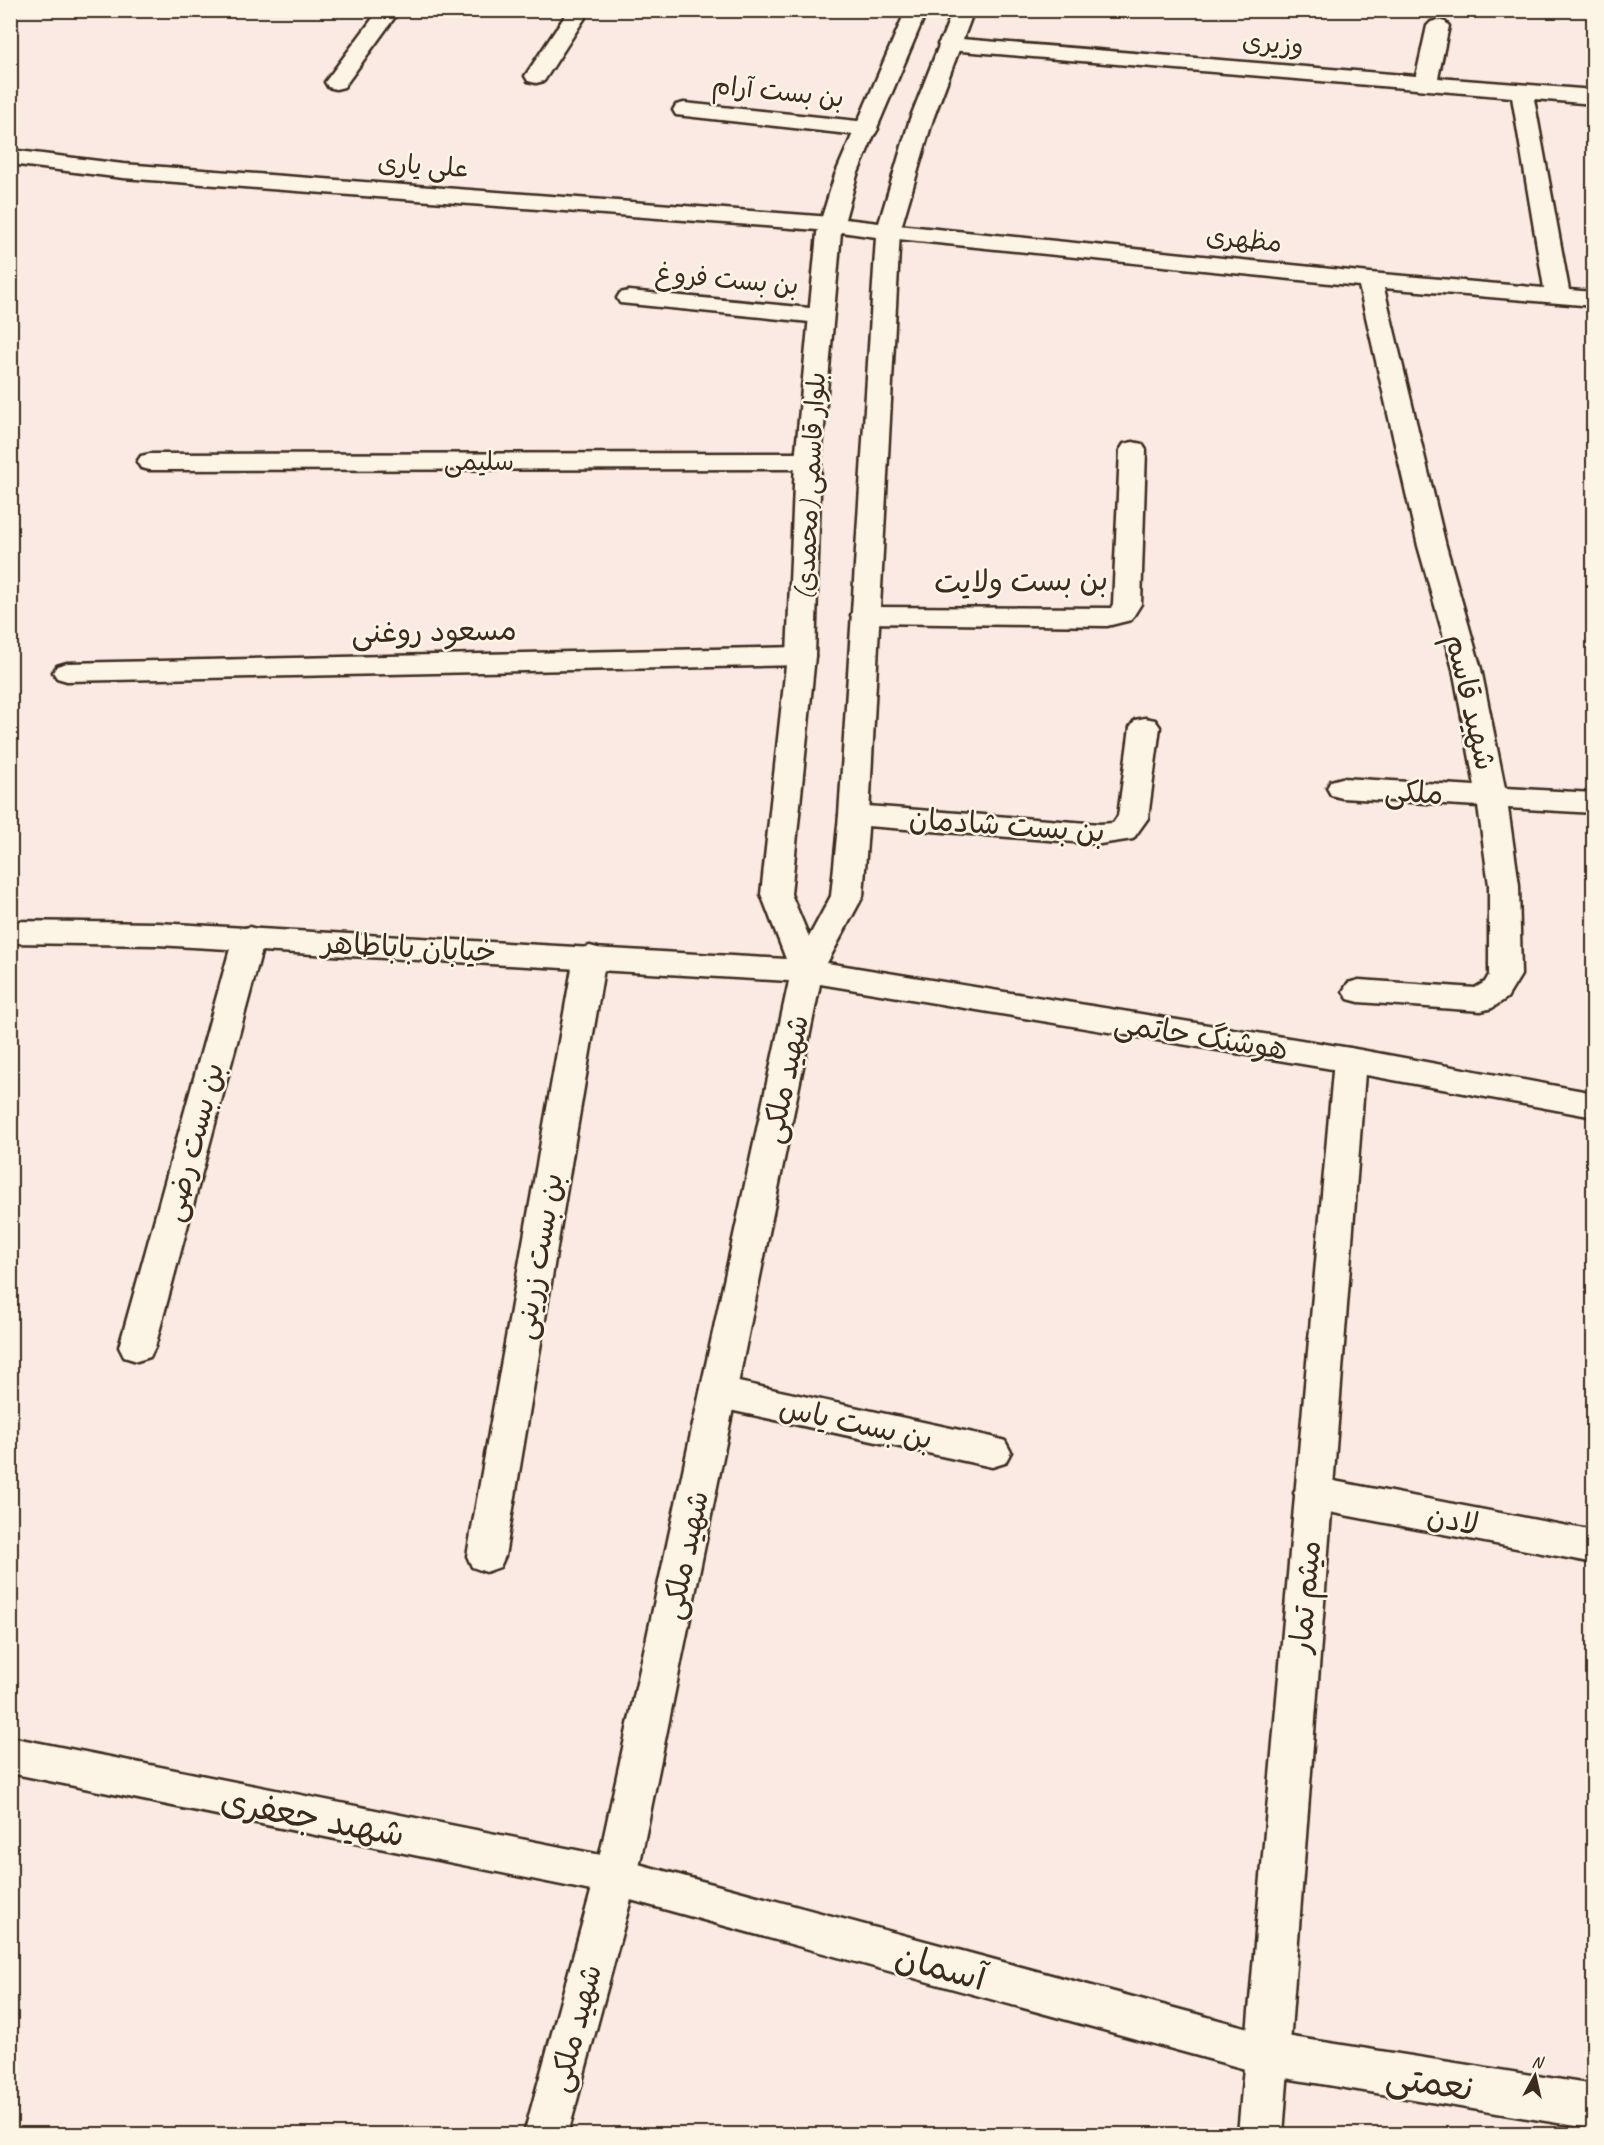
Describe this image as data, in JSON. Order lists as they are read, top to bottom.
{
  "streets": {
    "street": [
      "وزیری",
      "بن بست آرام",
      "علی یاری",
      "مظهری",
      "بن بست فروغ",
      "سلیمی",
      "بلوار قاسمی (محمدی)",
      "بن بست ولایت",
      "مسعود روغنی",
      "شهید قاسم",
      "ملکی",
      "بن بست شادمان",
      "خیابان باباطاهر",
      "هوشنگ حاتمی",
      "شهید ملکی",
      "بن بست رضی",
      "بن بست زرینی",
      "بن بست یاس",
      "لادن",
      "میثم تمار",
      "شهید جعفری",
      "آسمان",
      "نعمتی"
    ]
  },
  "crossings": [
    ["وزیری", "شهید ملکی"],
    ["بن بست آرام", "بلوار قاسمی (محمدی)"],
    ["علی یاری", "مظهری"],
    ["علی یاری", "بلوار قاسمی (محمدی)"],
    ["علی یاری", "شهید ملکی"],
    ["مظهری", "شهید قاسم"],
    ["مظهری", "شهید ملکی"],
    ["بن بست فروغ", "بلوار قاسمی (محمدی)"],
    ["سلیمی", "بلوار قاسمی (محمدی)"],
    ["بلوار قاسمی (محمدی)", "مسعود روغنی"],
    ["بلوار قاسمی (محمدی)", "خیابان باباطاهر"],
    ["بلوار قاسمی (محمدی)", "هوشنگ حاتمی"],
    ["بلوار قاسمی (محمدی)", "شهید ملکی"],
    ["بن بست ولایت", "شهید ملکی"],
    ["شهید قاسم", "ملکی"],
    ["بن بست شادمان", "شهید ملکی"],
    ["خیابان باباطاهر", "هوشنگ حاتمی"],
    ["خیابان باباطاهر", "شهید ملکی"],
    ["خیابان باباطاهر", "بن بست رضی"],
    ["خیابان باباطاهر", "بن بست زرینی"],
    ["هوشنگ حاتمی", "شهید ملکی"],
    ["هوشنگ حاتمی", "میثم تمار"],
    ["شهید ملکی", "بن بست یاس"],
    ["شهید ملکی", "شهید جعفری"],
    ["شهید ملکی", "آسمان"],
    ["لادن", "میثم تمار"],
    ["میثم تمار", "آسمان"],
    ["میثم تمار", "نعمتی"],
    ["شهید جعفری", "آسمان"],
    ["آسمان", "نعمتی"]
  ],
  "north": "top"
}
